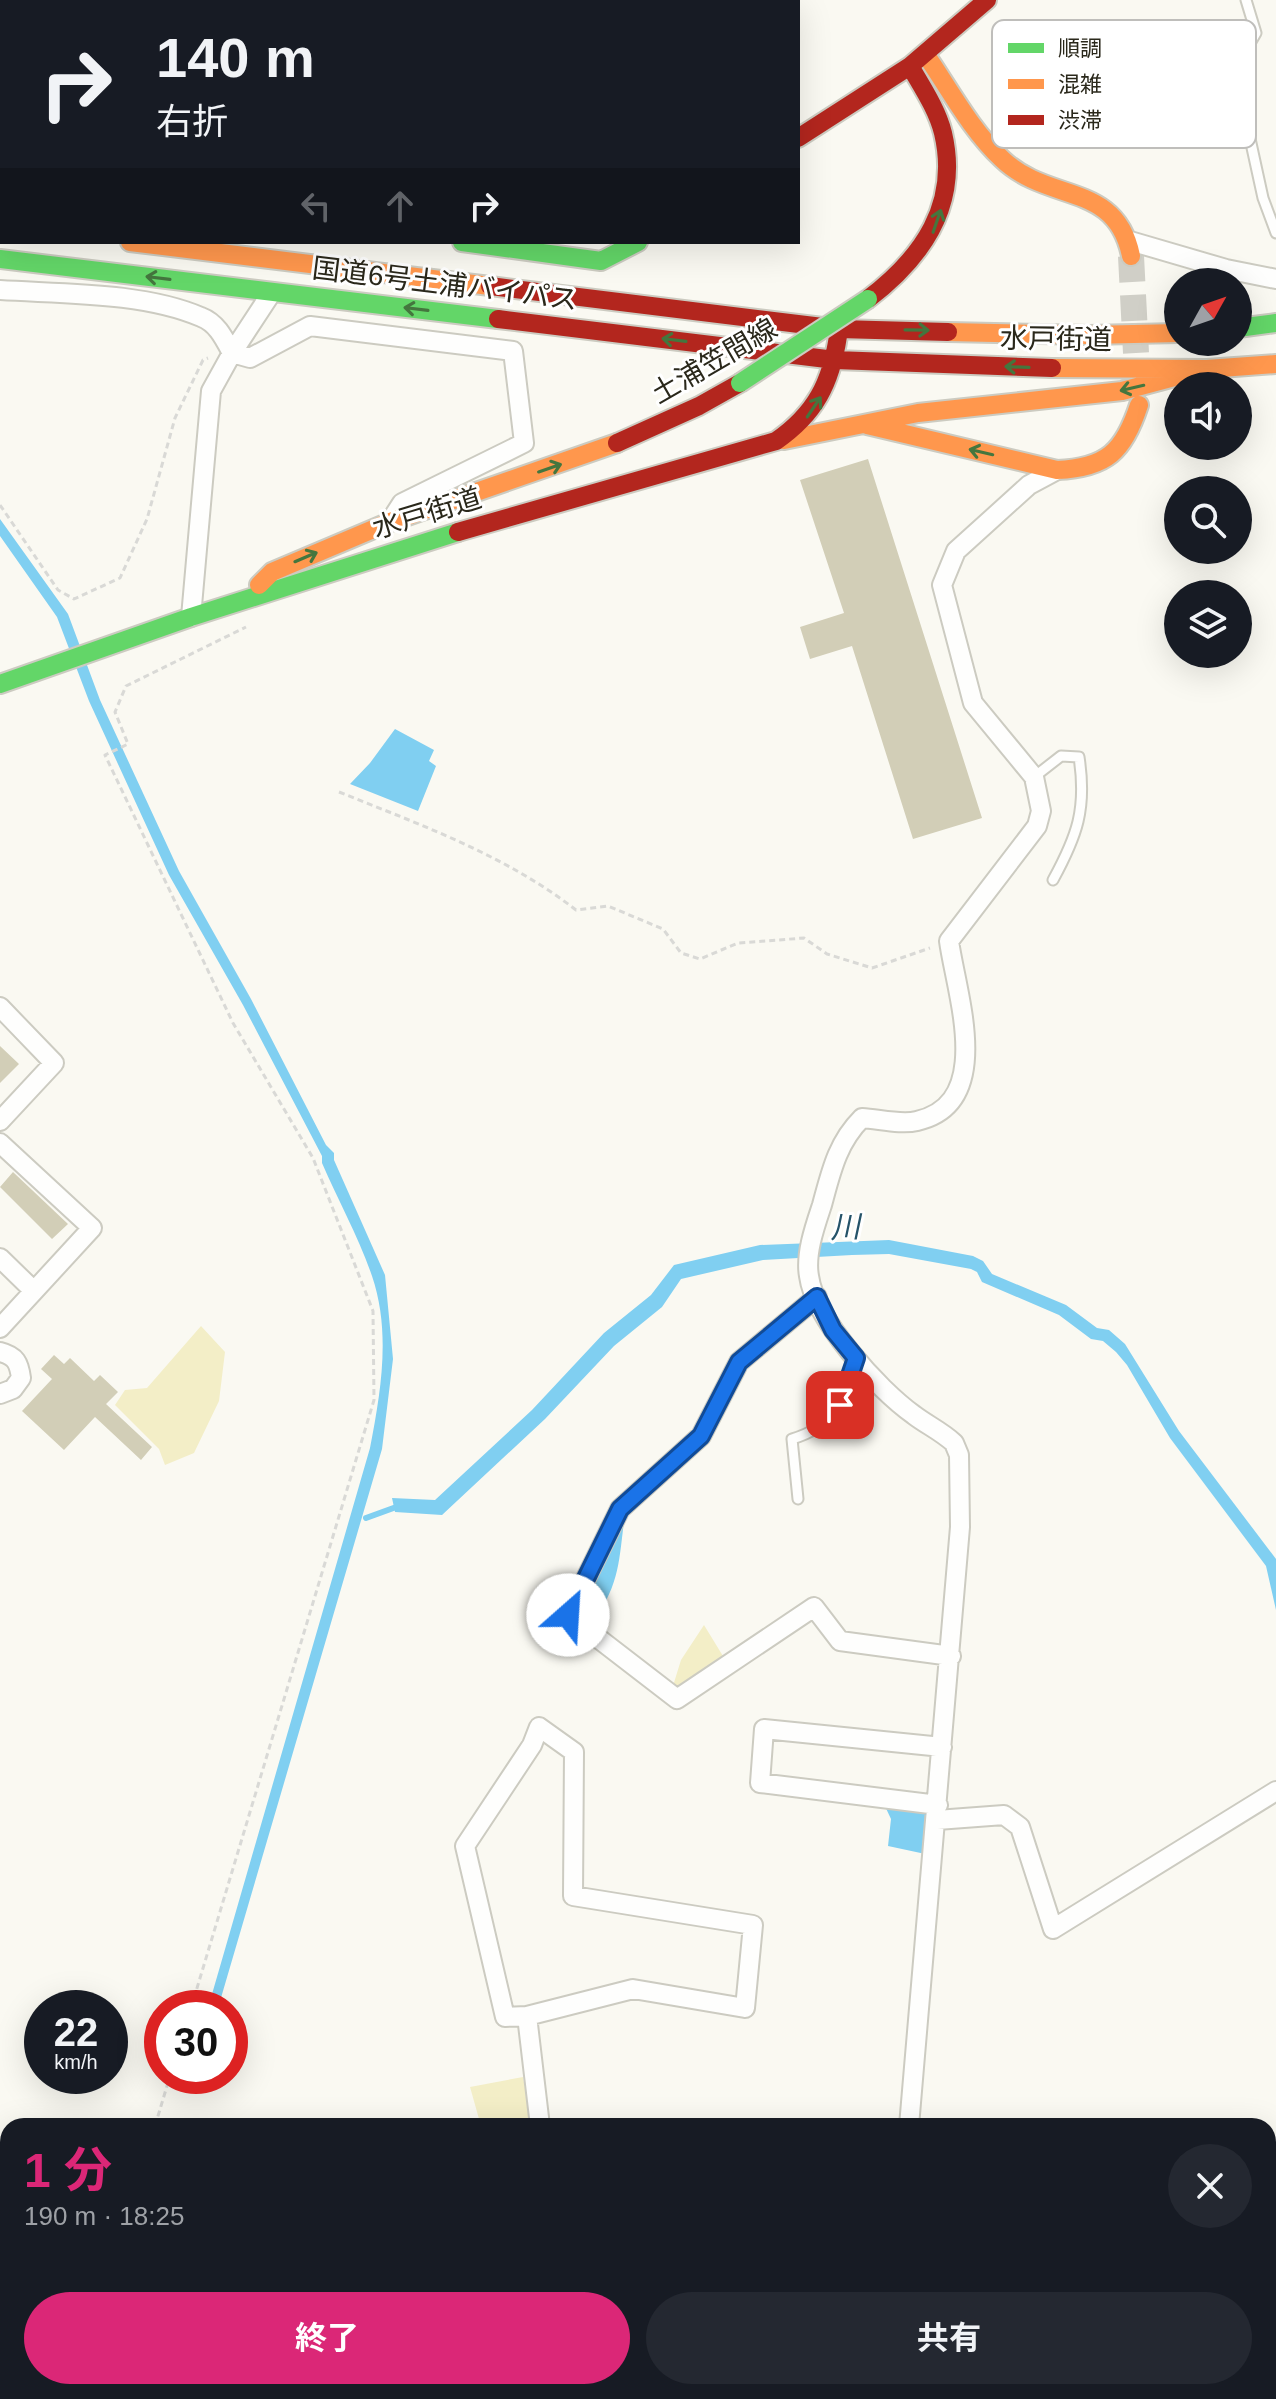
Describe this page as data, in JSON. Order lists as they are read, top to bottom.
{
  "streets": {
    "main road": ["国道6号土浦バイパス", "水戸街道", "土浦笠間線"]
  },
  "crossings": [
    ["国道6号土浦バイパス", "水戸街道"],
    ["水戸街道", "土浦笠間線"]
  ],
  "one_way": ["土浦笠間線"],
  "water": ["川"],
  "legend": ["順調", "混雑", "渋滞"],
  "north": "top right",
  "page": {
    "turn": ["140 m", "右折"],
    "speed": "22 km/h",
    "limit": "30",
    "heading": ["1 分", "190 m · 18:25"],
    "buttons": ["終了", "共有"]
  }
}
